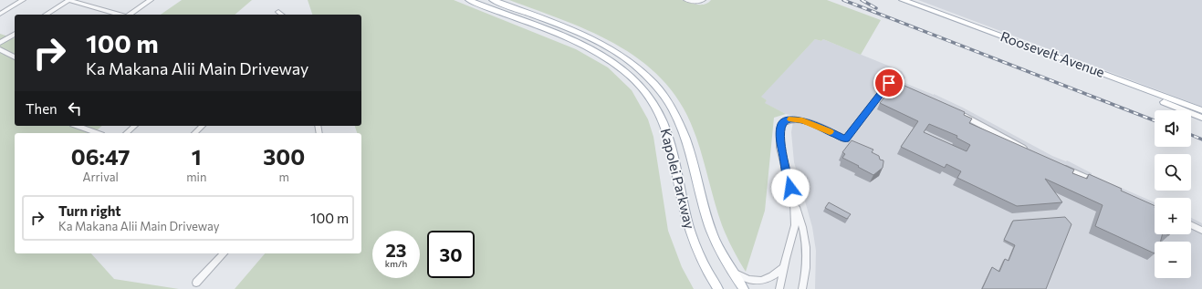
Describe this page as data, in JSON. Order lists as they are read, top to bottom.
{
  "streets": {
    "main road": ["Roosevelt Avenue", "Kapolei Parkway"]
  },
  "page": {
    "turn": ["100 m", "Ka Makana Alii Main Driveway"],
    "then": "Then",
    "map_buttons": ["+", "−"],
    "eta": [
      "06:47",
      "Arrival",
      "1",
      "min",
      "300",
      "m"
    ],
    "list": [
      {
        "name": "Turn right",
        "note": "Ka Makana Alii Main Driveway",
        "value": "100 m"
      }
    ],
    "speed": "23 km/h",
    "limit": "30"
  }
}
